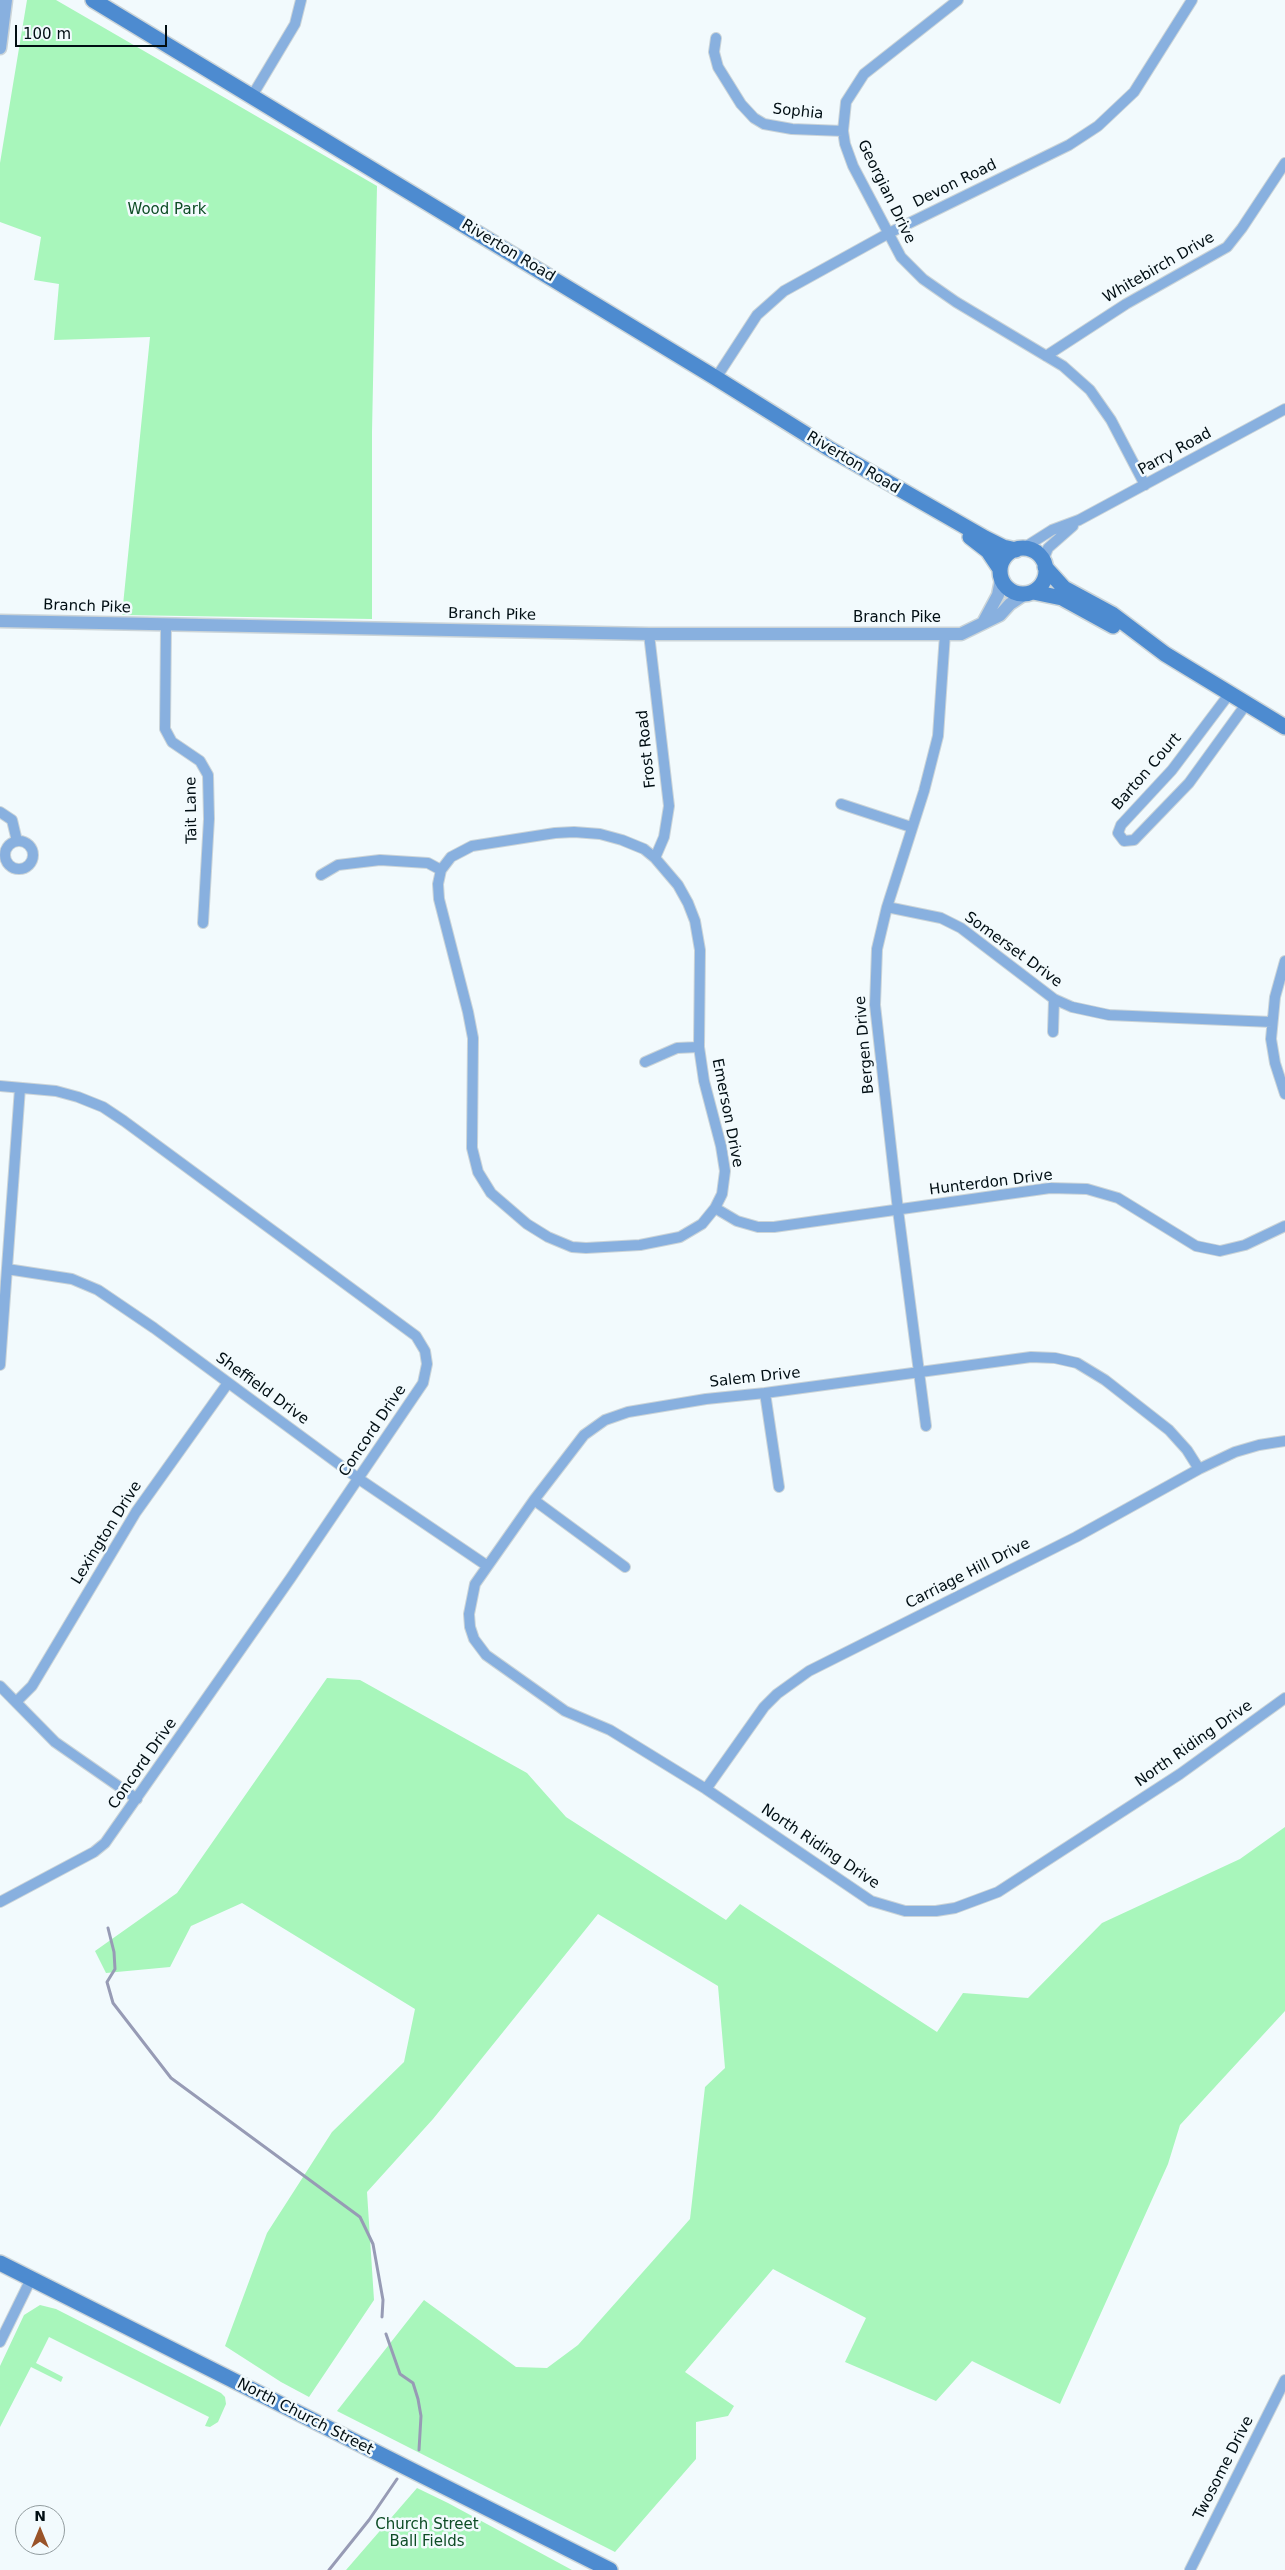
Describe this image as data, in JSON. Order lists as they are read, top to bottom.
{
  "streets": {
    "main road": ["Riverton Road", "North Church Street"],
    "street": [
      "Sophia",
      "Devon Road",
      "Georgian Drive",
      "Whitebirch Drive",
      "Parry Road",
      "Branch Pike",
      "Frost Road",
      "Barton Court",
      "Tait Lane",
      "Somerset Drive",
      "Bergen Drive",
      "Emerson Drive",
      "Hunterdon Drive",
      "Salem Drive",
      "Sheffield Drive",
      "Concord Drive",
      "Lexington Drive",
      "Carriage Hill Drive",
      "North Riding Drive",
      "Twosome Drive"
    ]
  },
  "crossings": [
    ["Sophia", "Georgian Drive"],
    ["Devon Road", "Georgian Drive"],
    ["Devon Road", "Riverton Road"],
    ["Georgian Drive", "Whitebirch Drive"],
    ["Georgian Drive", "Parry Road"],
    ["Riverton Road", "Parry Road"],
    ["Riverton Road", "Branch Pike"],
    ["Parry Road", "Branch Pike"],
    ["Branch Pike", "Frost Road"],
    ["Branch Pike", "Tait Lane"],
    ["Branch Pike", "Bergen Drive"],
    ["Frost Road", "Emerson Drive"],
    ["Somerset Drive", "Bergen Drive"],
    ["Bergen Drive", "Hunterdon Drive"],
    ["Bergen Drive", "Salem Drive"],
    ["Emerson Drive", "Hunterdon Drive"],
    ["Salem Drive", "Sheffield Drive"],
    ["Salem Drive", "Carriage Hill Drive"],
    ["Salem Drive", "North Riding Drive"],
    ["Sheffield Drive", "Concord Drive"],
    ["Sheffield Drive", "Lexington Drive"],
    ["Carriage Hill Drive", "North Riding Drive"]
  ],
  "parks": ["Wood Park", "Church Street Ball Fields"],
  "scale_bar": "100 m",
  "north": "top"
}
